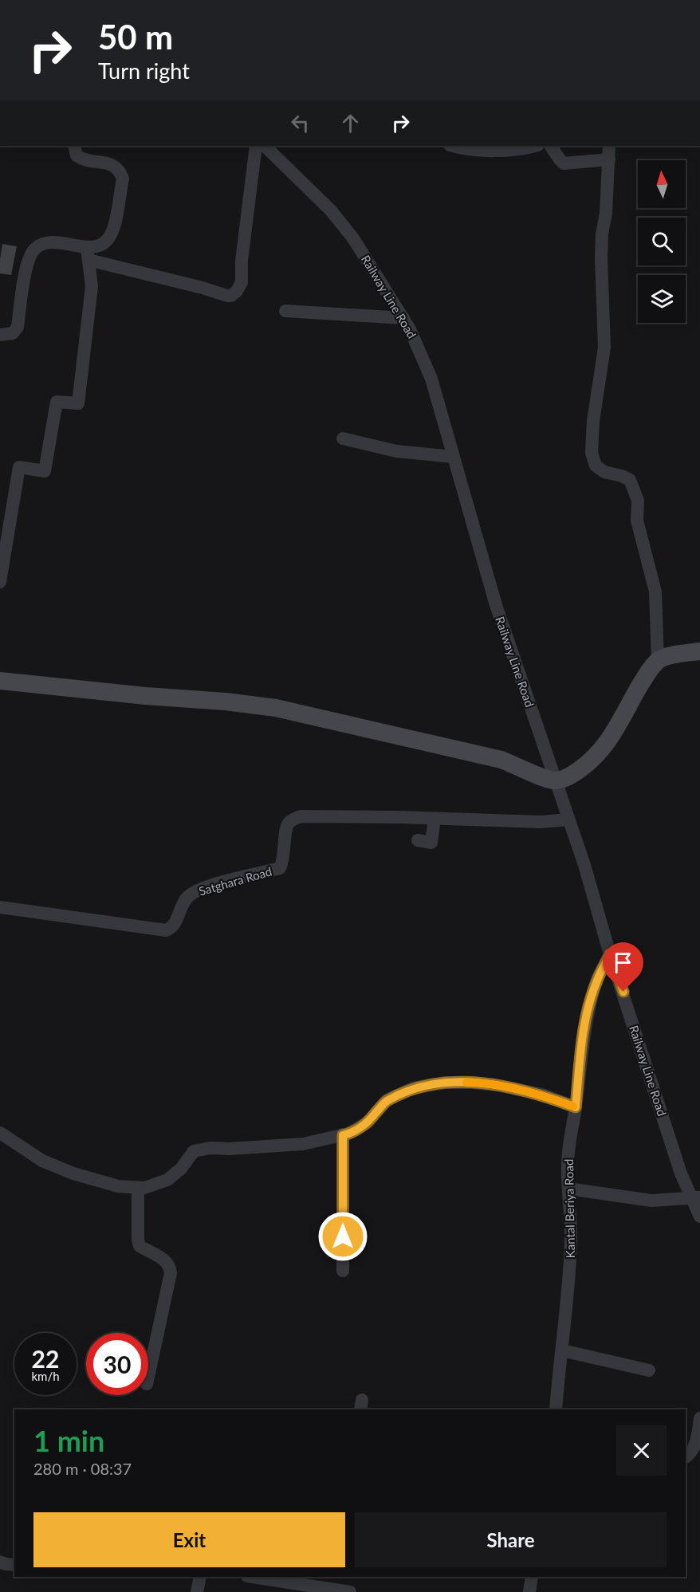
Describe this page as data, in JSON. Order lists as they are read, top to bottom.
{
  "streets": {
    "street": ["Railway Line Road", "Satghara Road", "Kantal Beriya Road"]
  },
  "crossings": [
    ["Railway Line Road", "Satghara Road"],
    ["Railway Line Road", "Kantal Beriya Road"]
  ],
  "north": "top",
  "page": {
    "turn": ["50 m", "Turn right"],
    "speed": "22 km/h",
    "limit": "30",
    "heading": ["1 min", "280 m · 08:37"],
    "buttons": ["Exit", "Share"]
  }
}
